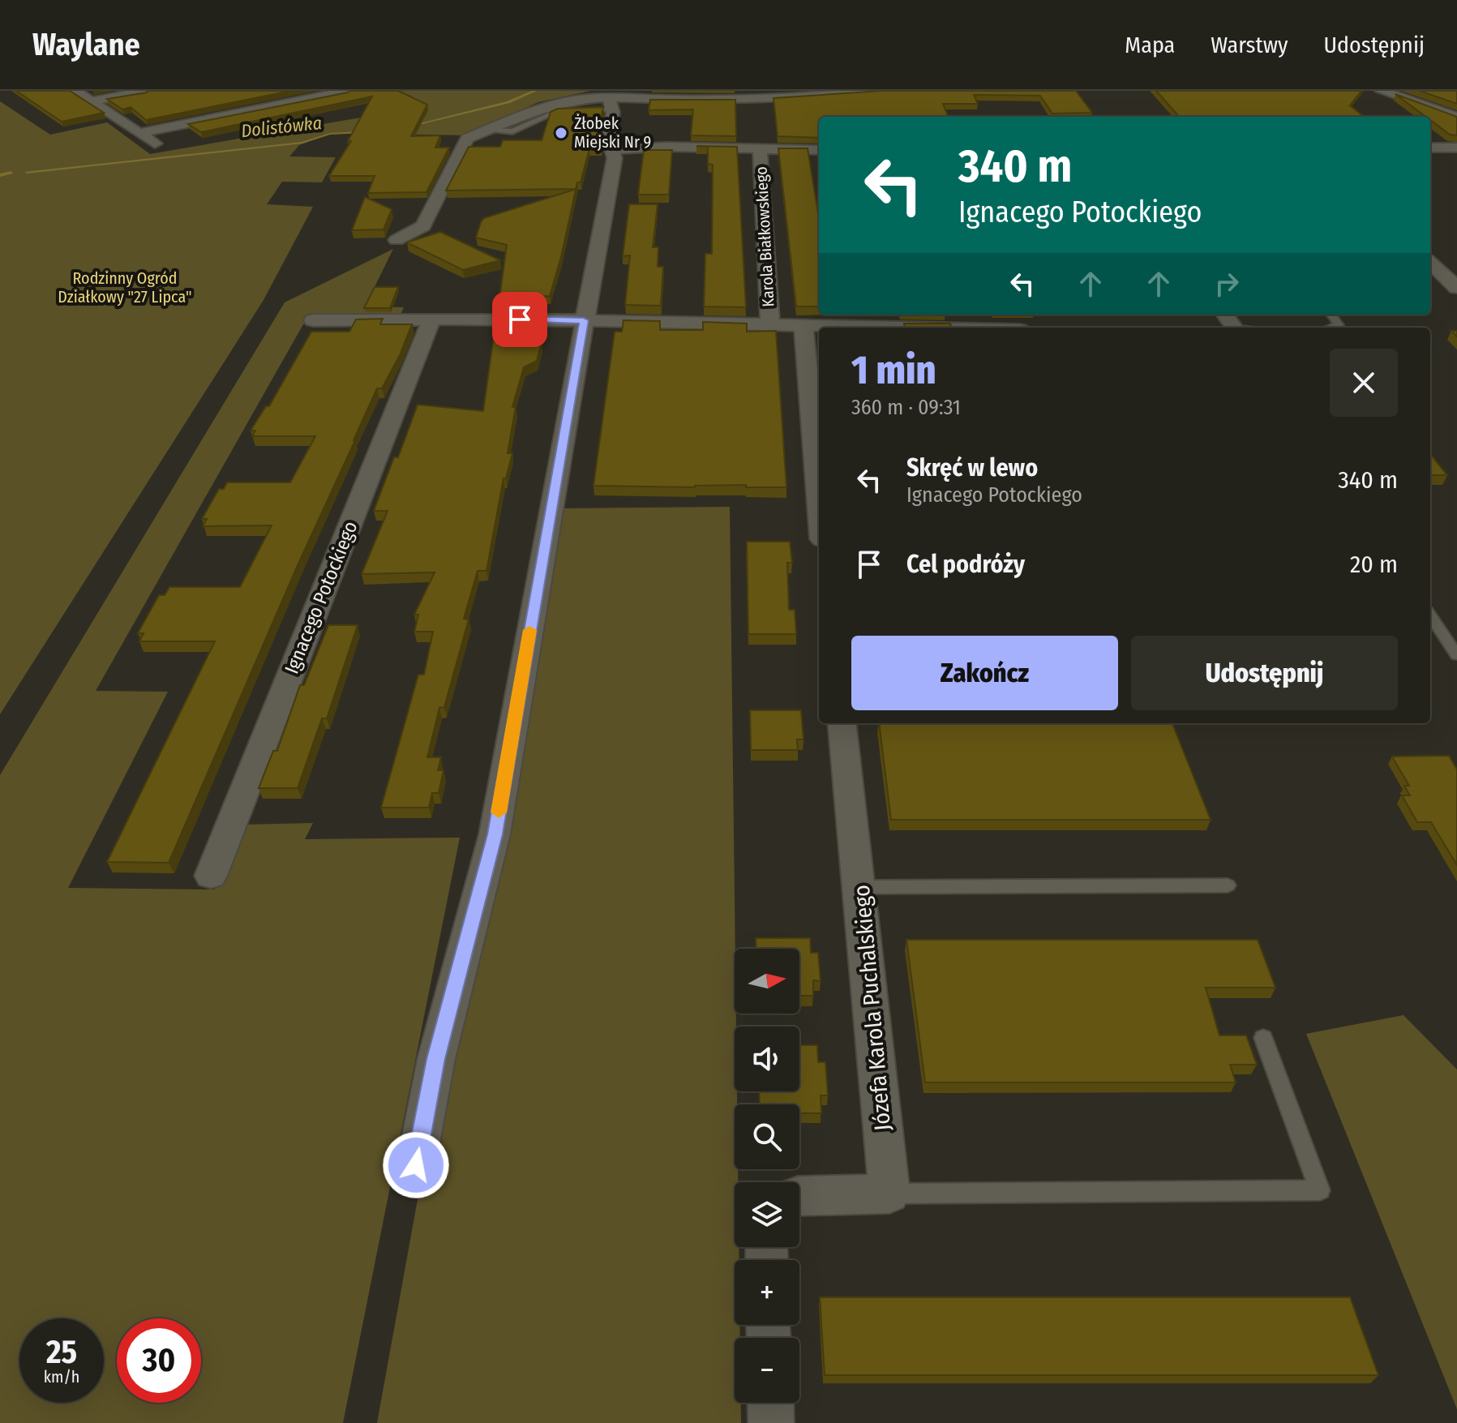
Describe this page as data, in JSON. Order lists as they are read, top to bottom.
{
  "streets": {
    "street": ["Karola Białkowskiego", "Ignacego Potockiego", "Józefa Karola Puchalskiego"]
  },
  "water": ["Dolistówka"],
  "parks": ["Rodzinny Ogród Działkowy \"27 Lipca\""],
  "places": ["Żłobek Miejski Nr 9"],
  "north": "right",
  "page": {
    "header": "Waylane",
    "nav": ["Mapa", "Warstwy", "Udostępnij"],
    "turn": ["340 m", "Ignacego Potockiego"],
    "heading": ["1 min", "360 m · 09:31"],
    "list": [
      {
        "name": "Skręć w lewo",
        "note": "Ignacego Potockiego",
        "value": "340 m"
      },
      {
        "name": "Cel podróży",
        "value": "20 m"
      }
    ],
    "buttons": ["Zakończ", "Udostępnij"],
    "map_buttons": ["+", "−"],
    "speed": "25 km/h",
    "limit": "30"
  }
}
